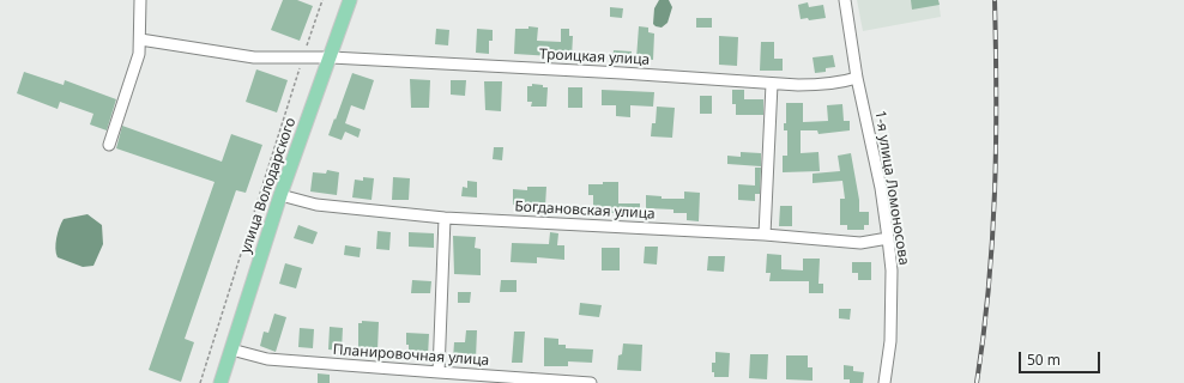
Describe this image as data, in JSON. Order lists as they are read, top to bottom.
{
  "streets": {
    "main road": ["улица Володарского"],
    "street": [
      "Троицкая улица",
      "1-я улица Ломоносова",
      "Богдановская улица",
      "Планировочная улица"
    ]
  },
  "crossings": [
    ["Троицкая улица", "улица Володарского"],
    ["Троицкая улица", "1-я улица Ломоносова"],
    ["улица Володарского", "Богдановская улица"],
    ["улица Володарского", "Планировочная улица"],
    ["1-я улица Ломоносова", "Богдановская улица"]
  ],
  "scale_bar": "50 m"
}
